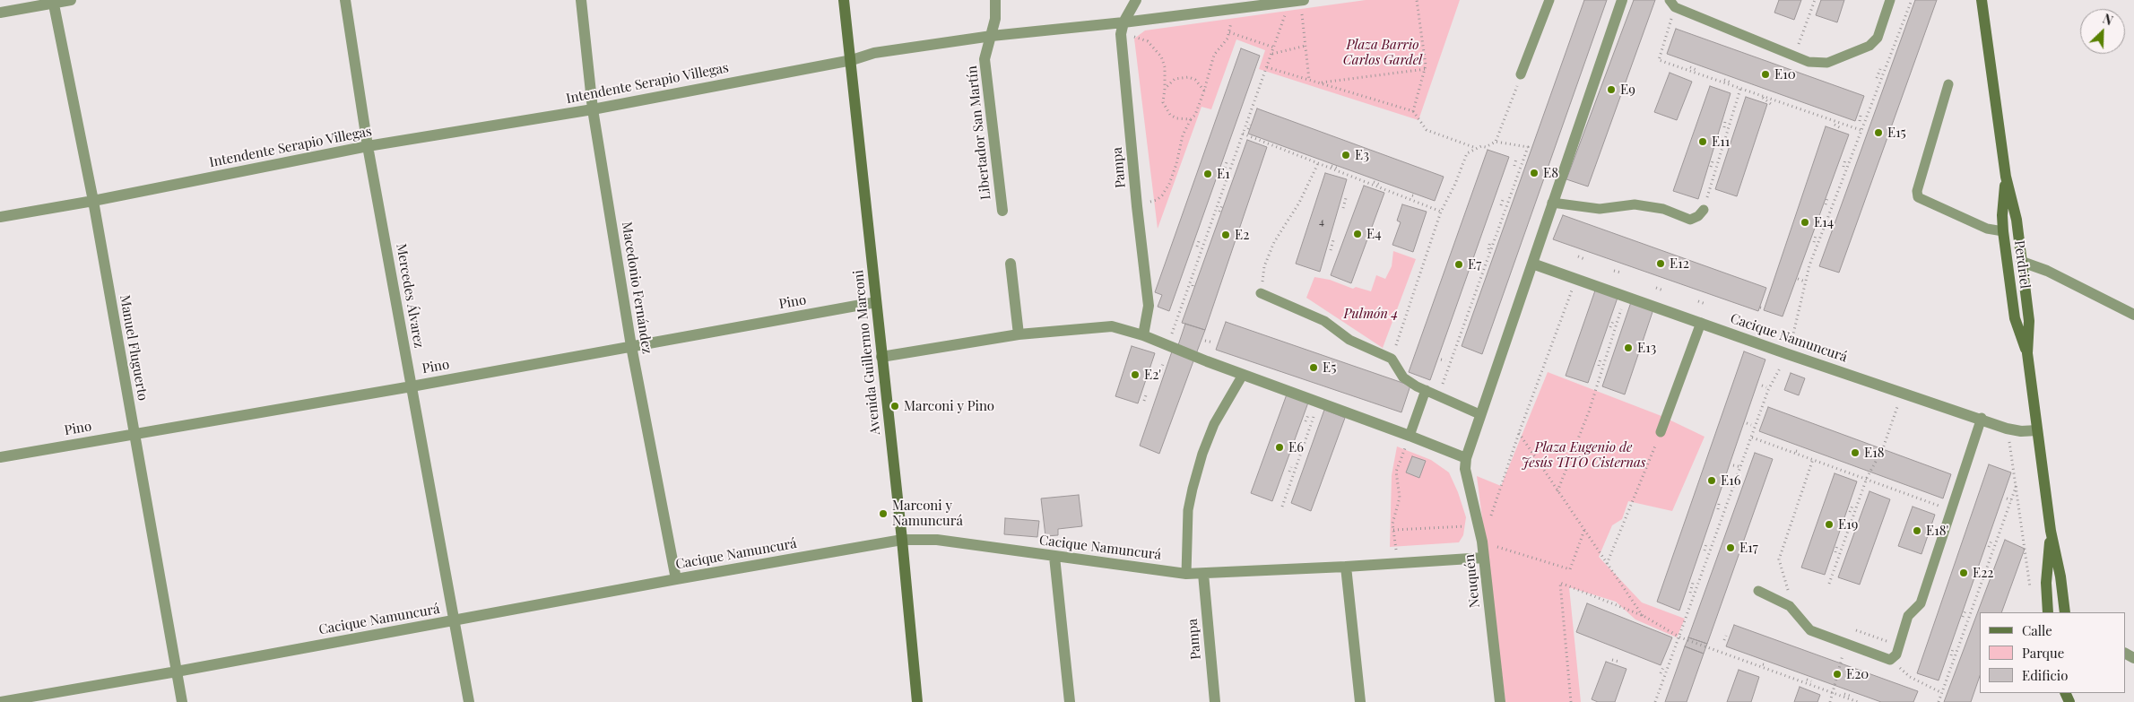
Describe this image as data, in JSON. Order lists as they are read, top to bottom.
{
  "streets": {
    "main road": ["Perdriel", "Avenida Guillermo Marconi"],
    "street": [
      "Intendente Serapio Villegas",
      "Libertador San Martín",
      "Pampa",
      "Macedonio Fernández",
      "Mercedes Álvarez",
      "Pino",
      "Cacique Namuncurá",
      "Manuel Fluguerto",
      "Neuquén"
    ]
  },
  "crossings": [
    ["Intendente Serapio Villegas", "Libertador San Martín"],
    ["Intendente Serapio Villegas", "Pampa"],
    ["Intendente Serapio Villegas", "Macedonio Fernández"],
    ["Intendente Serapio Villegas", "Mercedes Álvarez"],
    ["Intendente Serapio Villegas", "Manuel Fluguerto"],
    ["Intendente Serapio Villegas", "Avenida Guillermo Marconi"],
    ["Pampa", "Cacique Namuncurá"],
    ["Macedonio Fernández", "Pino"],
    ["Macedonio Fernández", "Cacique Namuncurá"],
    ["Mercedes Álvarez", "Pino"],
    ["Mercedes Álvarez", "Cacique Namuncurá"],
    ["Pino", "Manuel Fluguerto"],
    ["Pino", "Avenida Guillermo Marconi"],
    ["Cacique Namuncurá", "Manuel Fluguerto"],
    ["Cacique Namuncurá", "Avenida Guillermo Marconi"],
    ["Cacique Namuncurá", "Neuquén"]
  ],
  "parks": ["Plaza Barrio Carlos Gardel", "Pulmón 4", "Plaza Eugenio de Jesús TITO Cisternas"],
  "places": [
    "E10",
    "E9",
    "E15",
    "E11",
    "E3",
    "E8",
    "E1",
    "E14",
    "E4",
    "E2",
    "E12",
    "E7",
    "E13",
    "E5",
    "E2'",
    "Marconi y Pino",
    "E6",
    "E18",
    "E16",
    "Marconi y Namuncurá",
    "E19",
    "E18'",
    "E17",
    "E22",
    "E20"
  ],
  "house_numbers": ["4"],
  "legend": ["Calle", "Parque", "Edificio"],
  "north": "top right"
}
